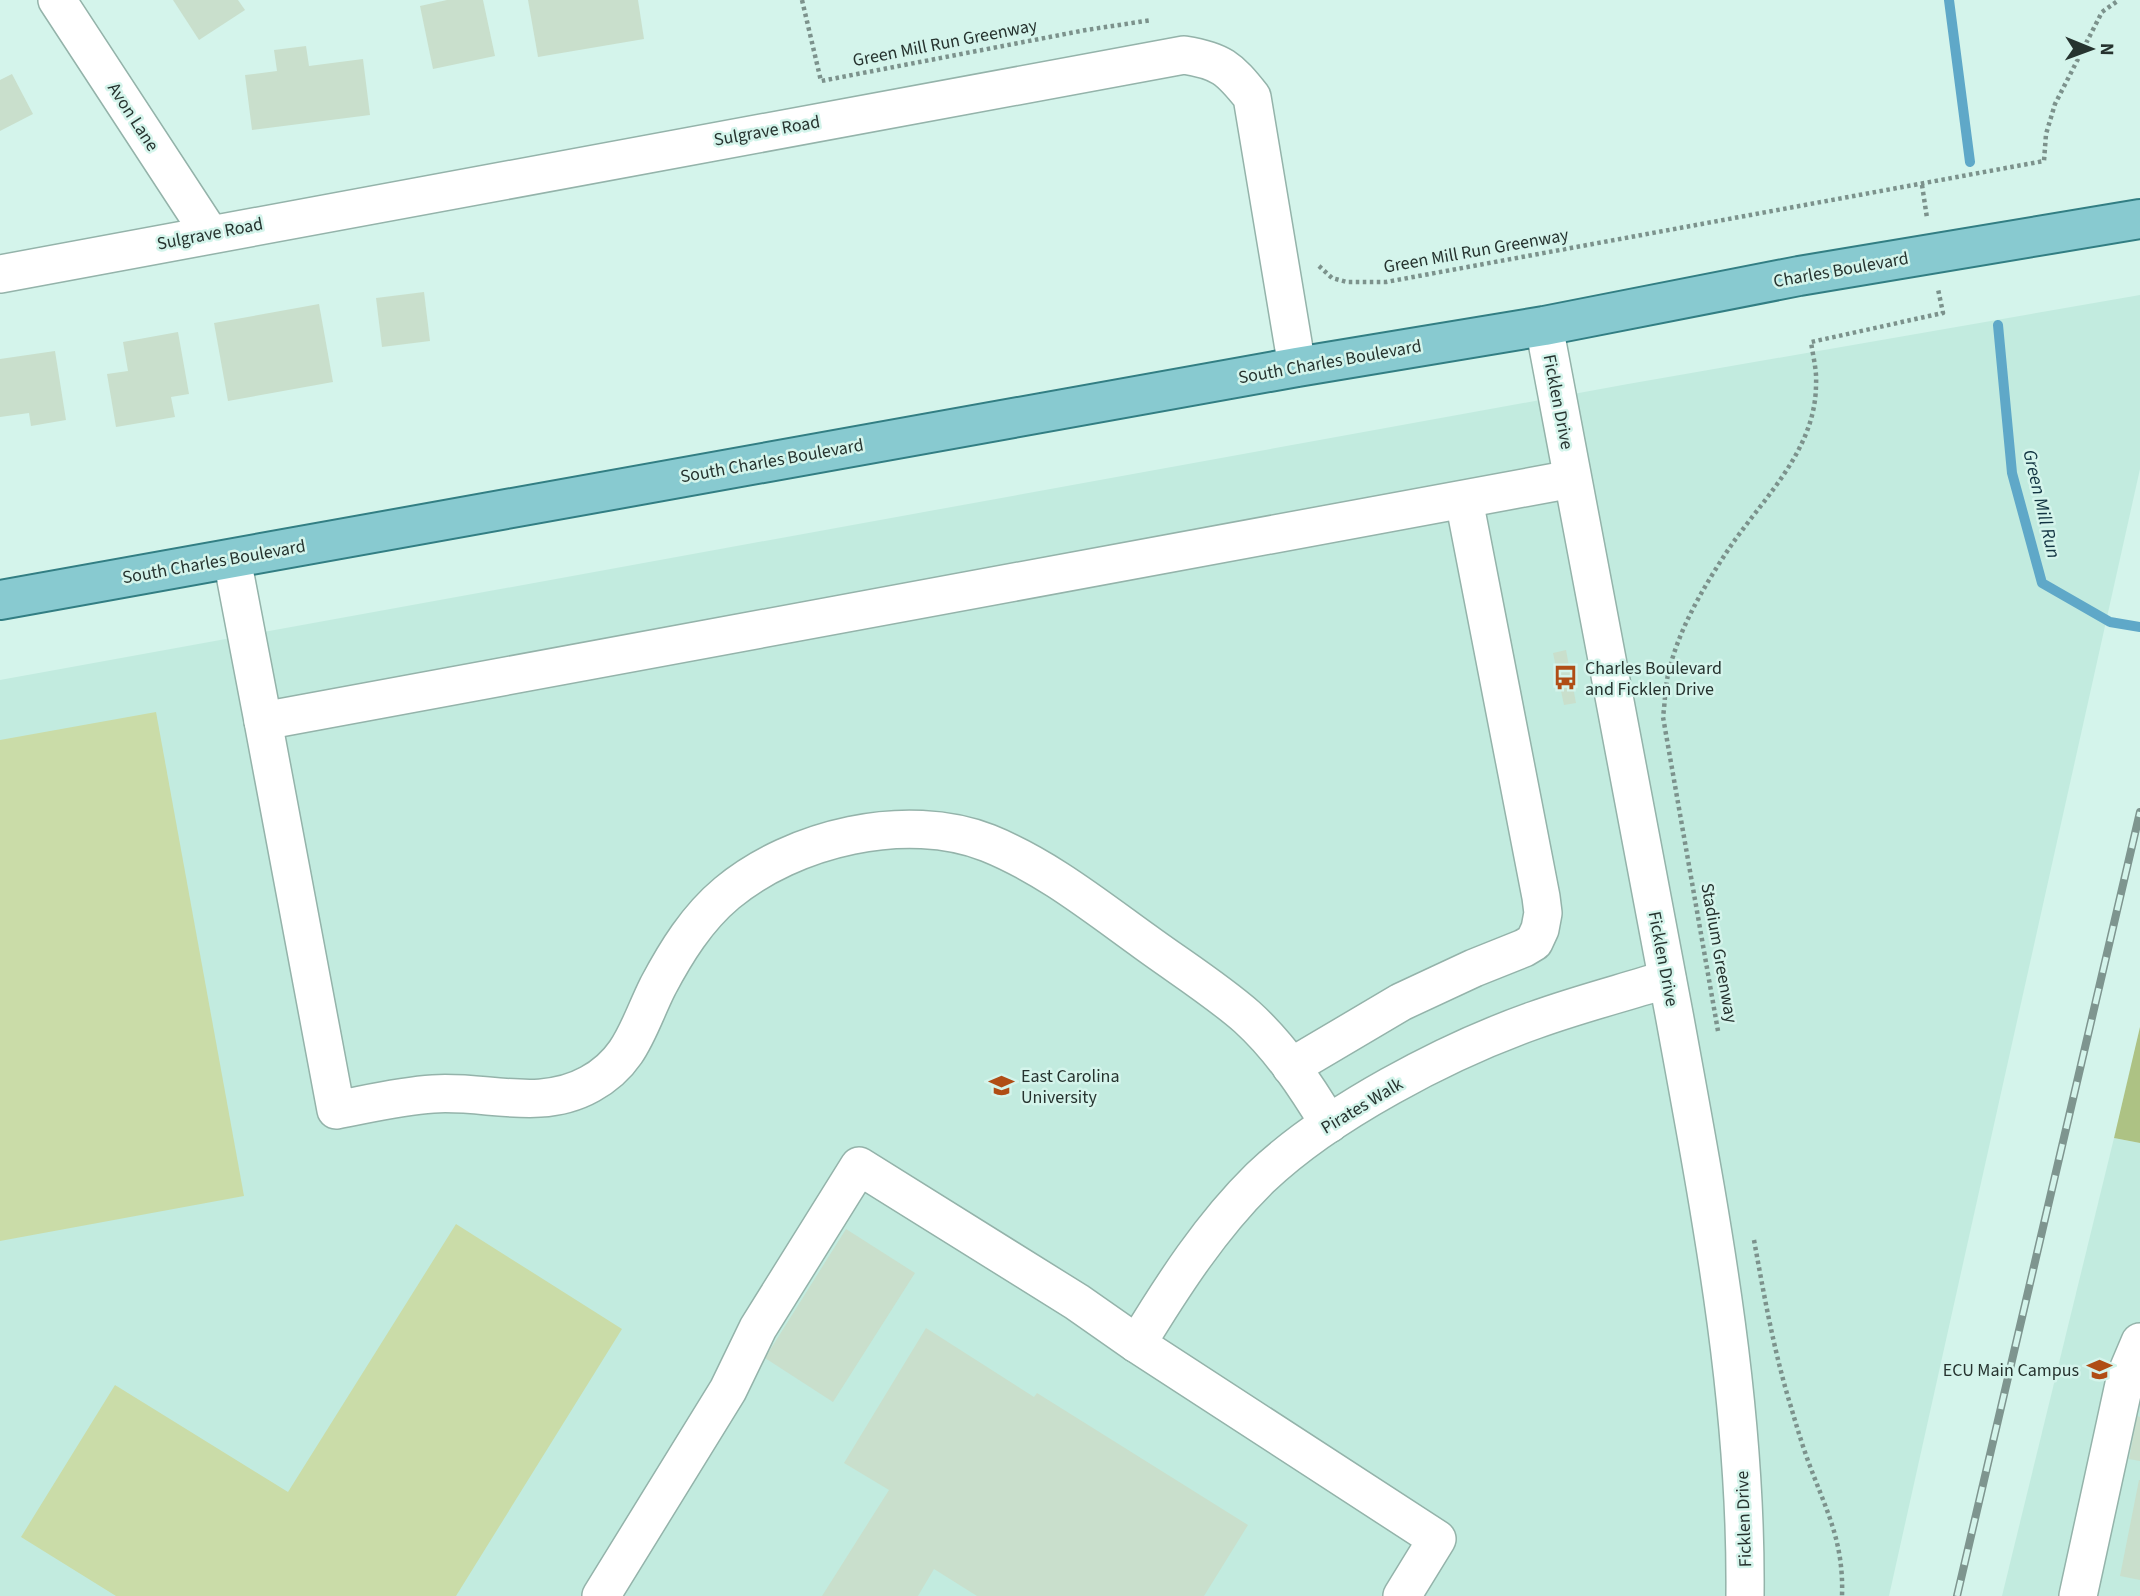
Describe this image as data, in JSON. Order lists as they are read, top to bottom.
{
  "streets": {
    "main road": ["Charles Boulevard", "South Charles Boulevard"],
    "street": [
      "Avon Lane",
      "Sulgrave Road",
      "Ficklen Drive",
      "Pirates Walk"
    ],
    "path": ["Green Mill Run Greenway", "Stadium Greenway"]
  },
  "crossings": [
    ["Avon Lane", "Sulgrave Road"],
    ["Sulgrave Road", "South Charles Boulevard"],
    ["Charles Boulevard", "South Charles Boulevard"],
    ["Charles Boulevard", "Ficklen Drive"],
    ["South Charles Boulevard", "Ficklen Drive"],
    ["Ficklen Drive", "Pirates Walk"]
  ],
  "water": ["Green Mill Run"],
  "places": {
    "bus stop": ["Charles Boulevard and Ficklen Drive"],
    "school or university": ["East Carolina University", "ECU Main Campus"]
  },
  "north": "right"
}
